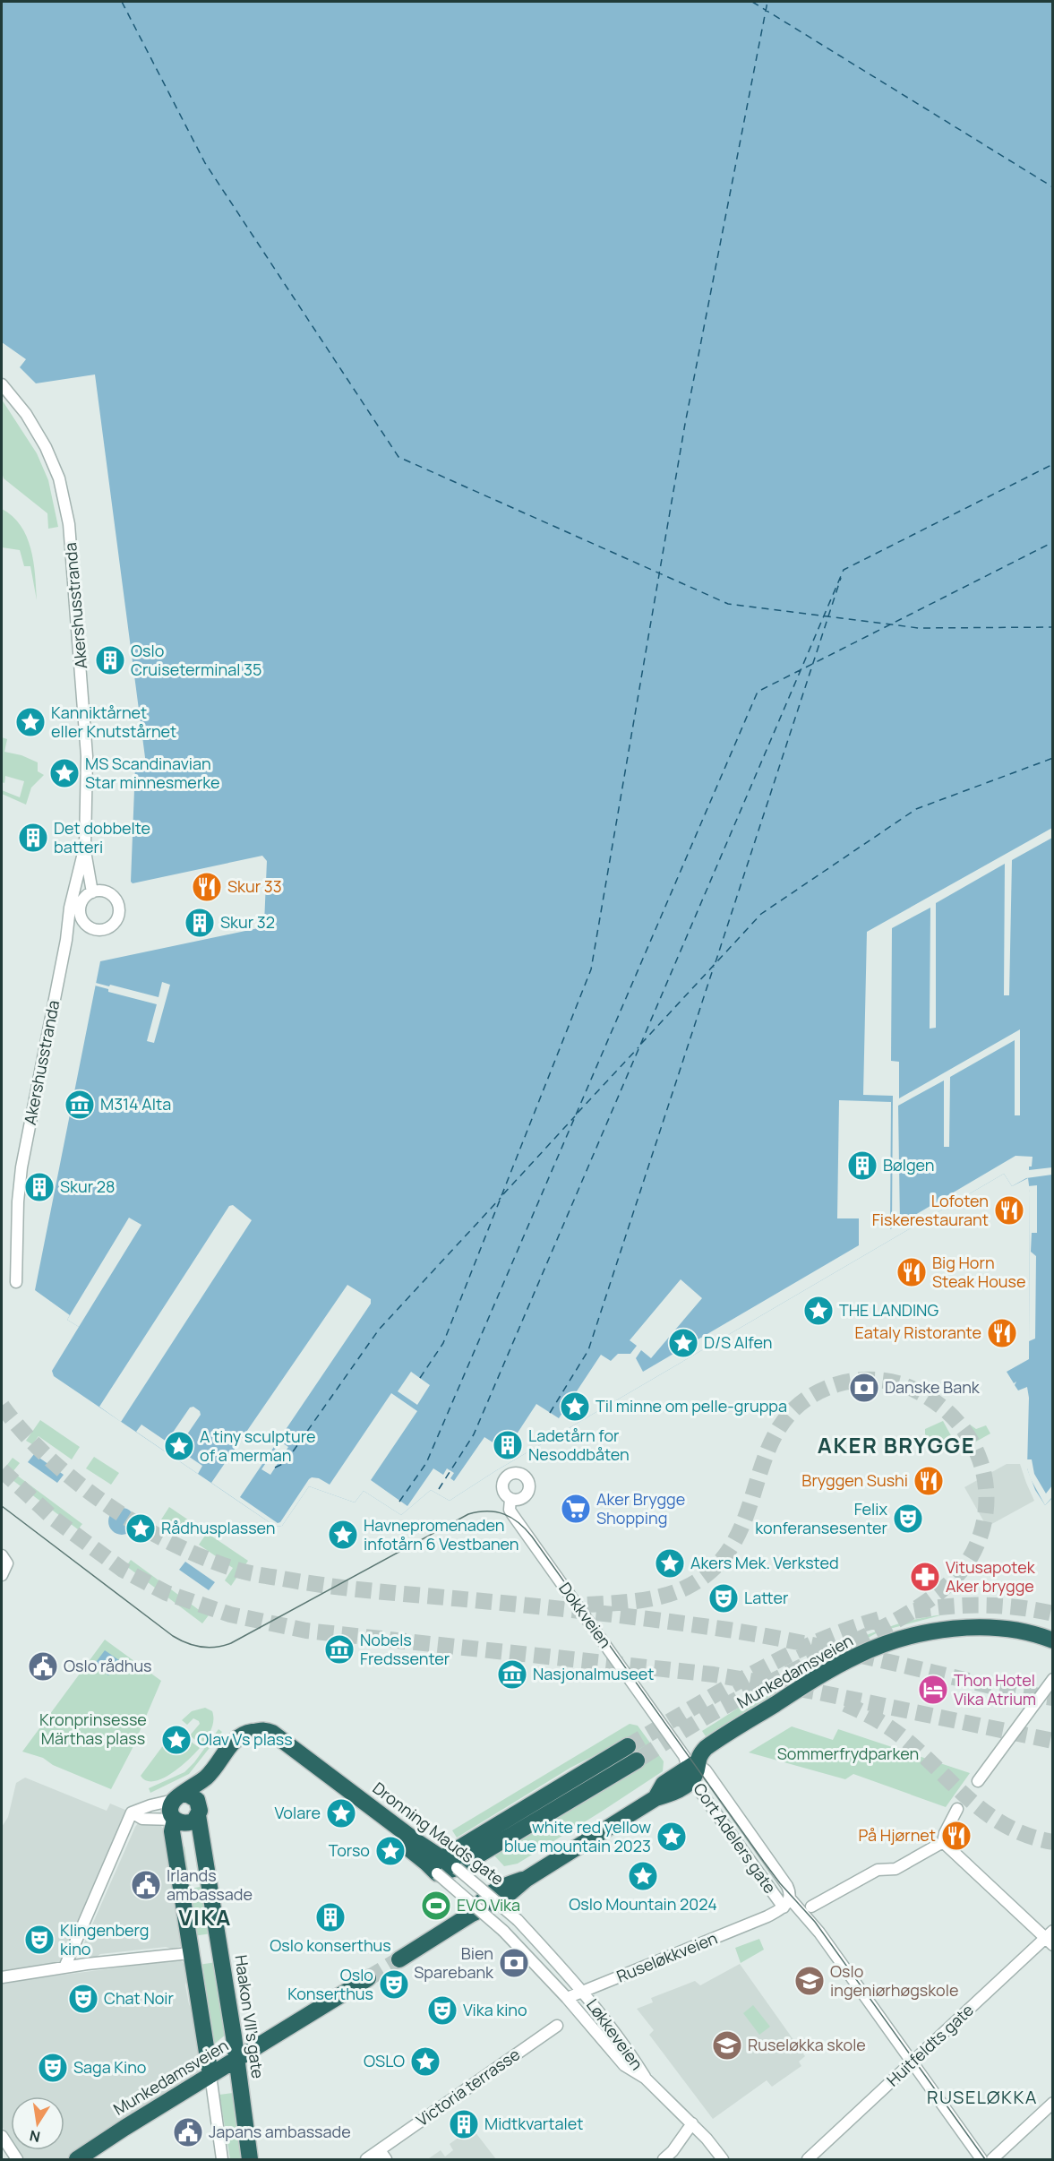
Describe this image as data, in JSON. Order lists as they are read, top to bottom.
{
  "streets": {
    "highway": ["Munkedamsveien", "Dronning Mauds gate", "Haakon VII's gate"],
    "street": [
      "Akershusstranda",
      "Dokkveien",
      "Cort Adelers gate",
      "Ruseløkkveien",
      "Løkkeveien",
      "Huitfeldts gate",
      "Victoria terrasse"
    ]
  },
  "crossings": [
    ["Dokkveien", "Munkedamsveien"],
    ["Dokkveien", "Cort Adelers gate"],
    ["Munkedamsveien", "Cort Adelers gate"],
    ["Munkedamsveien", "Haakon VII's gate"],
    ["Dronning Mauds gate", "Ruseløkkveien"],
    ["Dronning Mauds gate", "Haakon VII's gate"],
    ["Dronning Mauds gate", "Løkkeveien"],
    ["Cort Adelers gate", "Ruseløkkveien"],
    ["Cort Adelers gate", "Huitfeldts gate"],
    ["Ruseløkkveien", "Løkkeveien"]
  ],
  "districts": ["AKER BRYGGE", "VIKA", "RUSELØKKA"],
  "parks": ["Kronprinsesse Märthas plass", "Sommerfrydparken"],
  "places": {
    "building": [
      "Oslo Cruiseterminal 35",
      "Det dobbelte batteri",
      "Skur 32",
      "Bølgen",
      "Skur 28",
      "Ladetårn for Nesoddbåten",
      "Oslo konserthus",
      "Midtkvartalet"
    ],
    "place": [
      "Kanniktårnet eller Knutstårnet",
      "MS Scandinavian Star minnesmerke",
      "THE LANDING",
      "D/S Alfen",
      "Til minne om pelle-gruppa",
      "A tiny sculpture of a merman",
      "Rådhusplassen",
      "Havnepromenaden infotårn 6 Vestbanen",
      "Akers Mek. Verksted",
      "Olav Vs plass",
      "Volare",
      "white red yellow blue mountain 2023",
      "Torso",
      "Oslo Mountain 2024",
      "OSLO"
    ],
    "restaurant": [
      "Skur 33",
      "Lofoten Fiskerestaurant",
      "Big Horn Steak House",
      "Eataly Ristorante",
      "Bryggen Sushi",
      "På Hjørnet"
    ],
    "museum": ["M314 Alta", "Nobels Fredssenter", "Nasjonalmuseet"],
    "bank": ["Danske Bank", "Bien Sparebank"],
    "supermarket": ["Aker Brygge Shopping"],
    "theatre": [
      "Felix konferansesenter",
      "Latter",
      "Klingenberg kino",
      "Oslo Konserthus",
      "Chat Noir",
      "Vika kino",
      "Saga Kino"
    ],
    "pharmacy": ["Vitusapotek Aker brygge"],
    "public building": ["Oslo rådhus", "Irlands ambassade", "Japans ambassade"],
    "hotel": ["Thon Hotel Vika Atrium"],
    "sports": ["EVO Vika"],
    "school or university": ["Oslo ingeniørhøgskole", "Ruseløkka skole"]
  },
  "north": "bottom"
}
